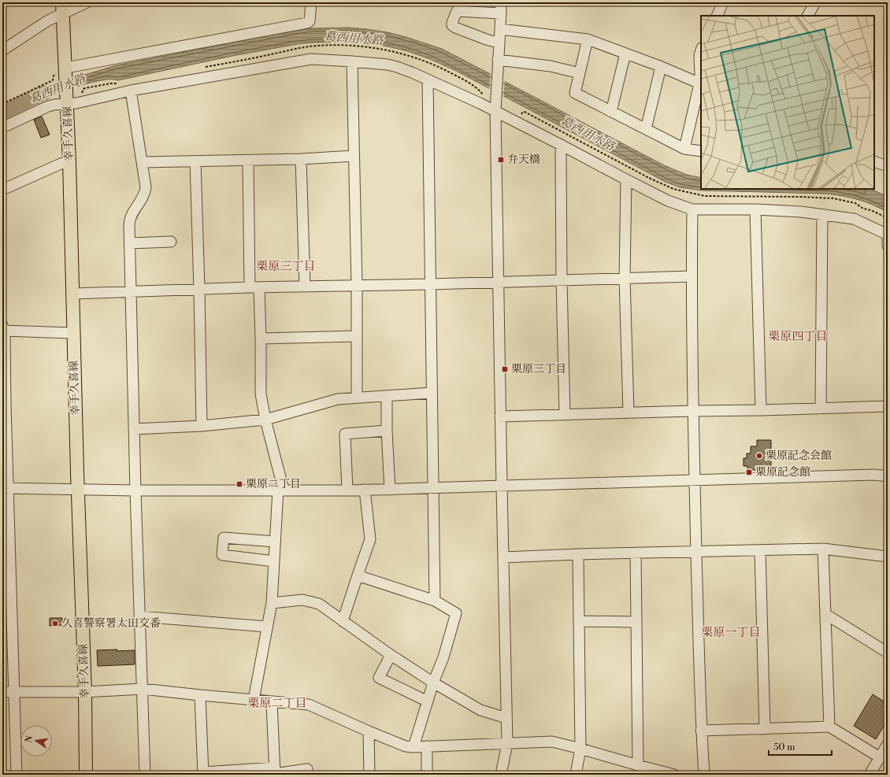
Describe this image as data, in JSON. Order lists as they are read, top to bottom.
{
  "streets": {
    "main road": ["幸手久喜線"]
  },
  "districts": [
    "栗原三丁目",
    "栗原四丁目",
    "栗原一丁目",
    "栗原二丁目"
  ],
  "water": ["葛西用水路"],
  "places": {
    "transit": [
      "弁天橋",
      "栗原三丁目",
      "栗原記念館",
      "栗原二丁目"
    ],
    "other": ["栗原記念会館", "久喜警察署太田交番"]
  },
  "scale_bar": "50 m",
  "north": "left"
}
